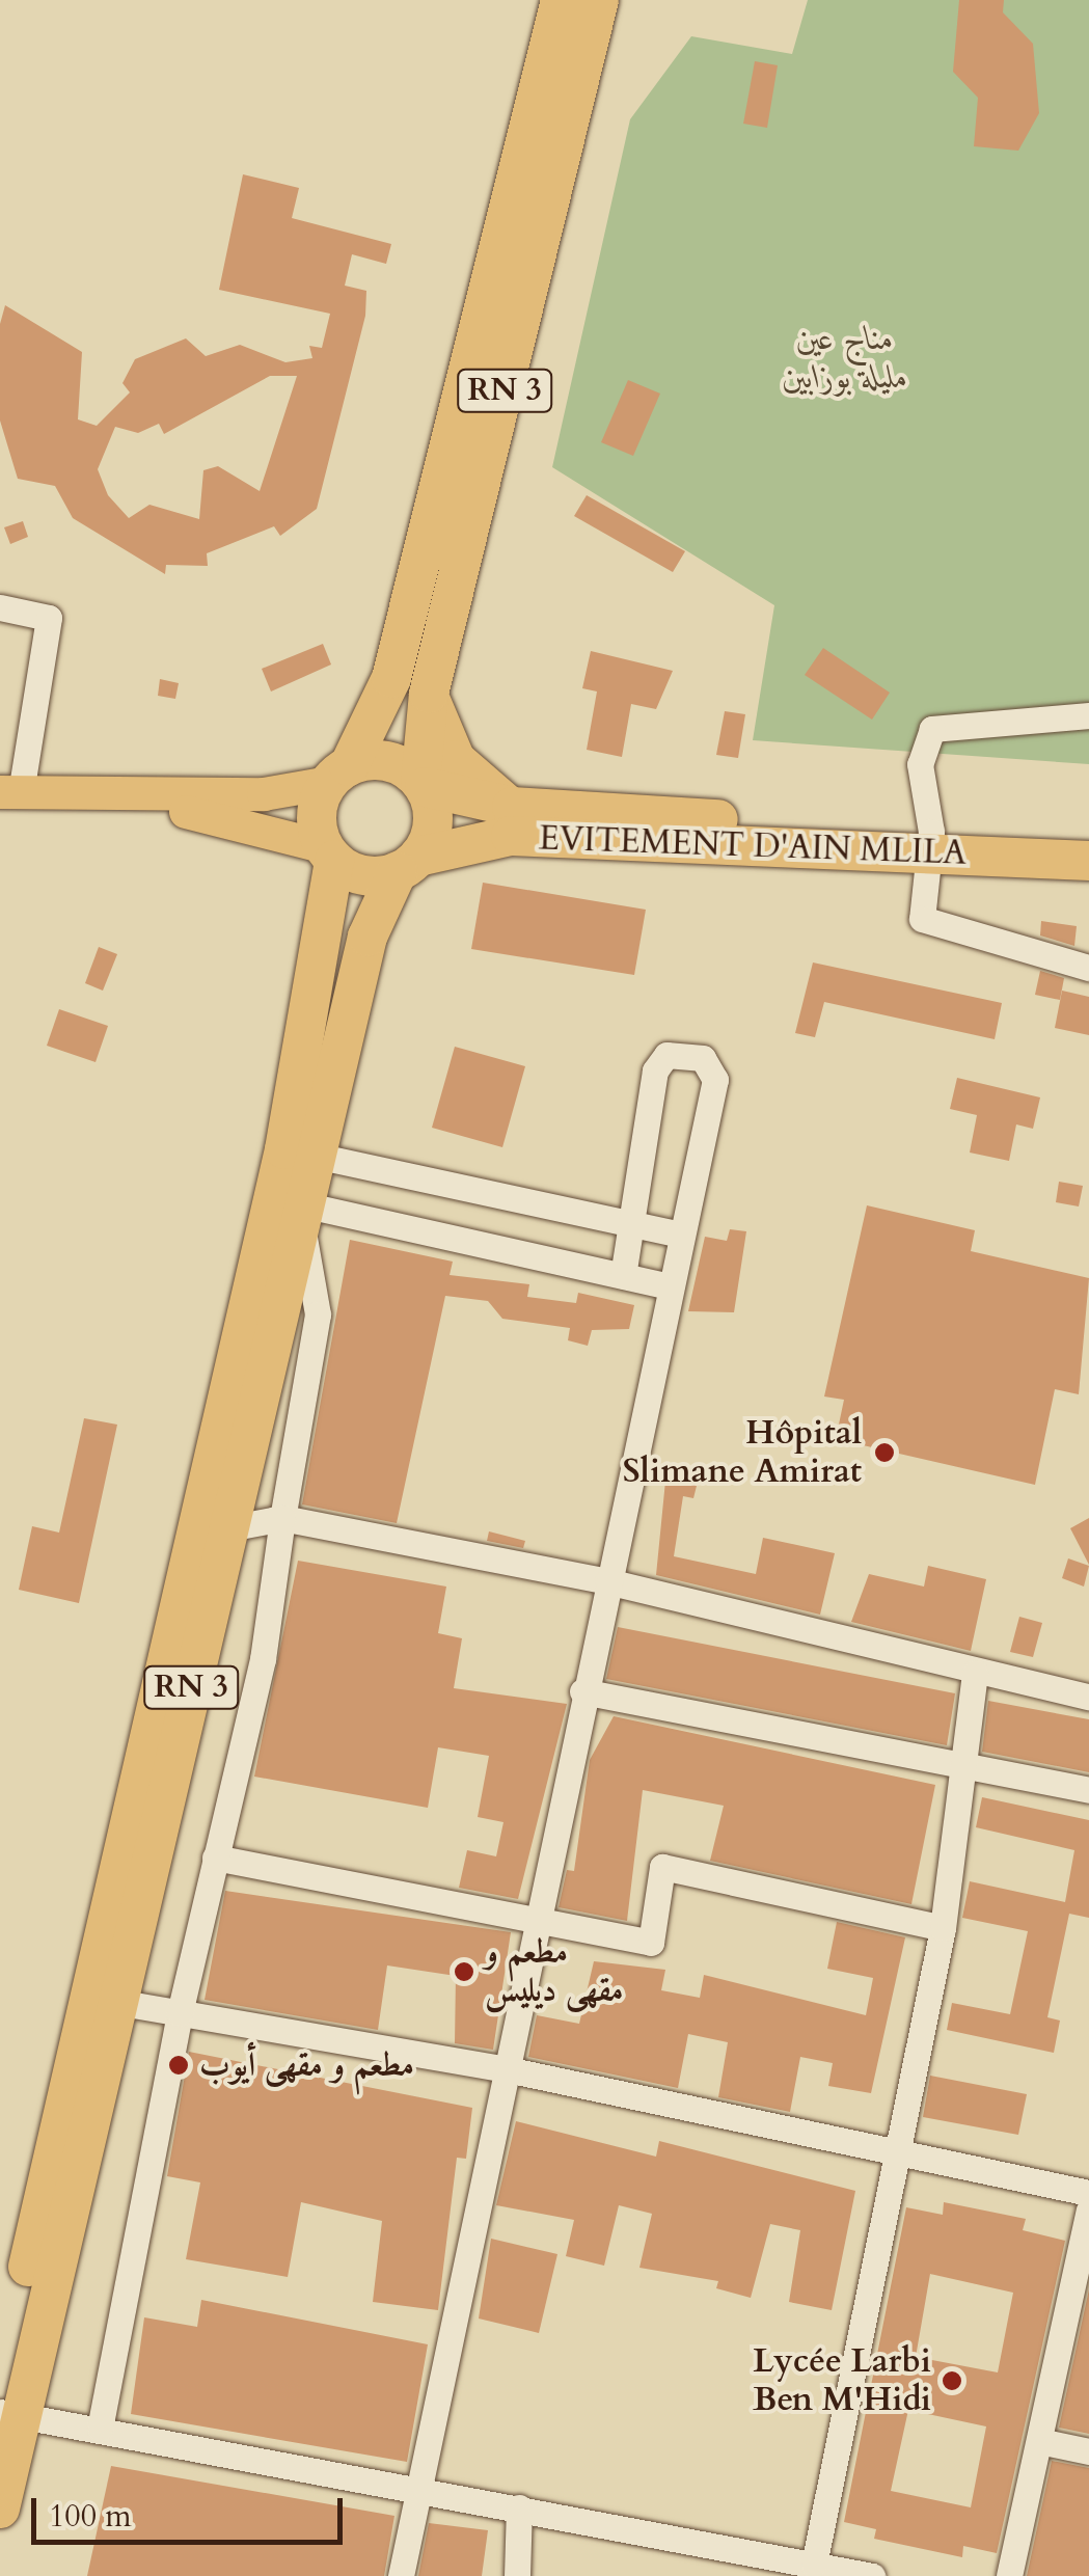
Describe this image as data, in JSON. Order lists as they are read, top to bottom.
{
  "streets": {
    "highway": ["RN 3", "EVITEMENT D'AIN MLILA"]
  },
  "crossings": [
    ["RN 3", "EVITEMENT D'AIN MLILA"]
  ],
  "parks": ["مناج عين مليلة بوزابين"],
  "places": [
    "Hôpital Slimane Amirat",
    "مطعم و مقهى ديليس",
    "مطعم و مقهى أيوب",
    "Lycée Larbi Ben M'Hidi"
  ],
  "scale_bar": "100 m"
}
